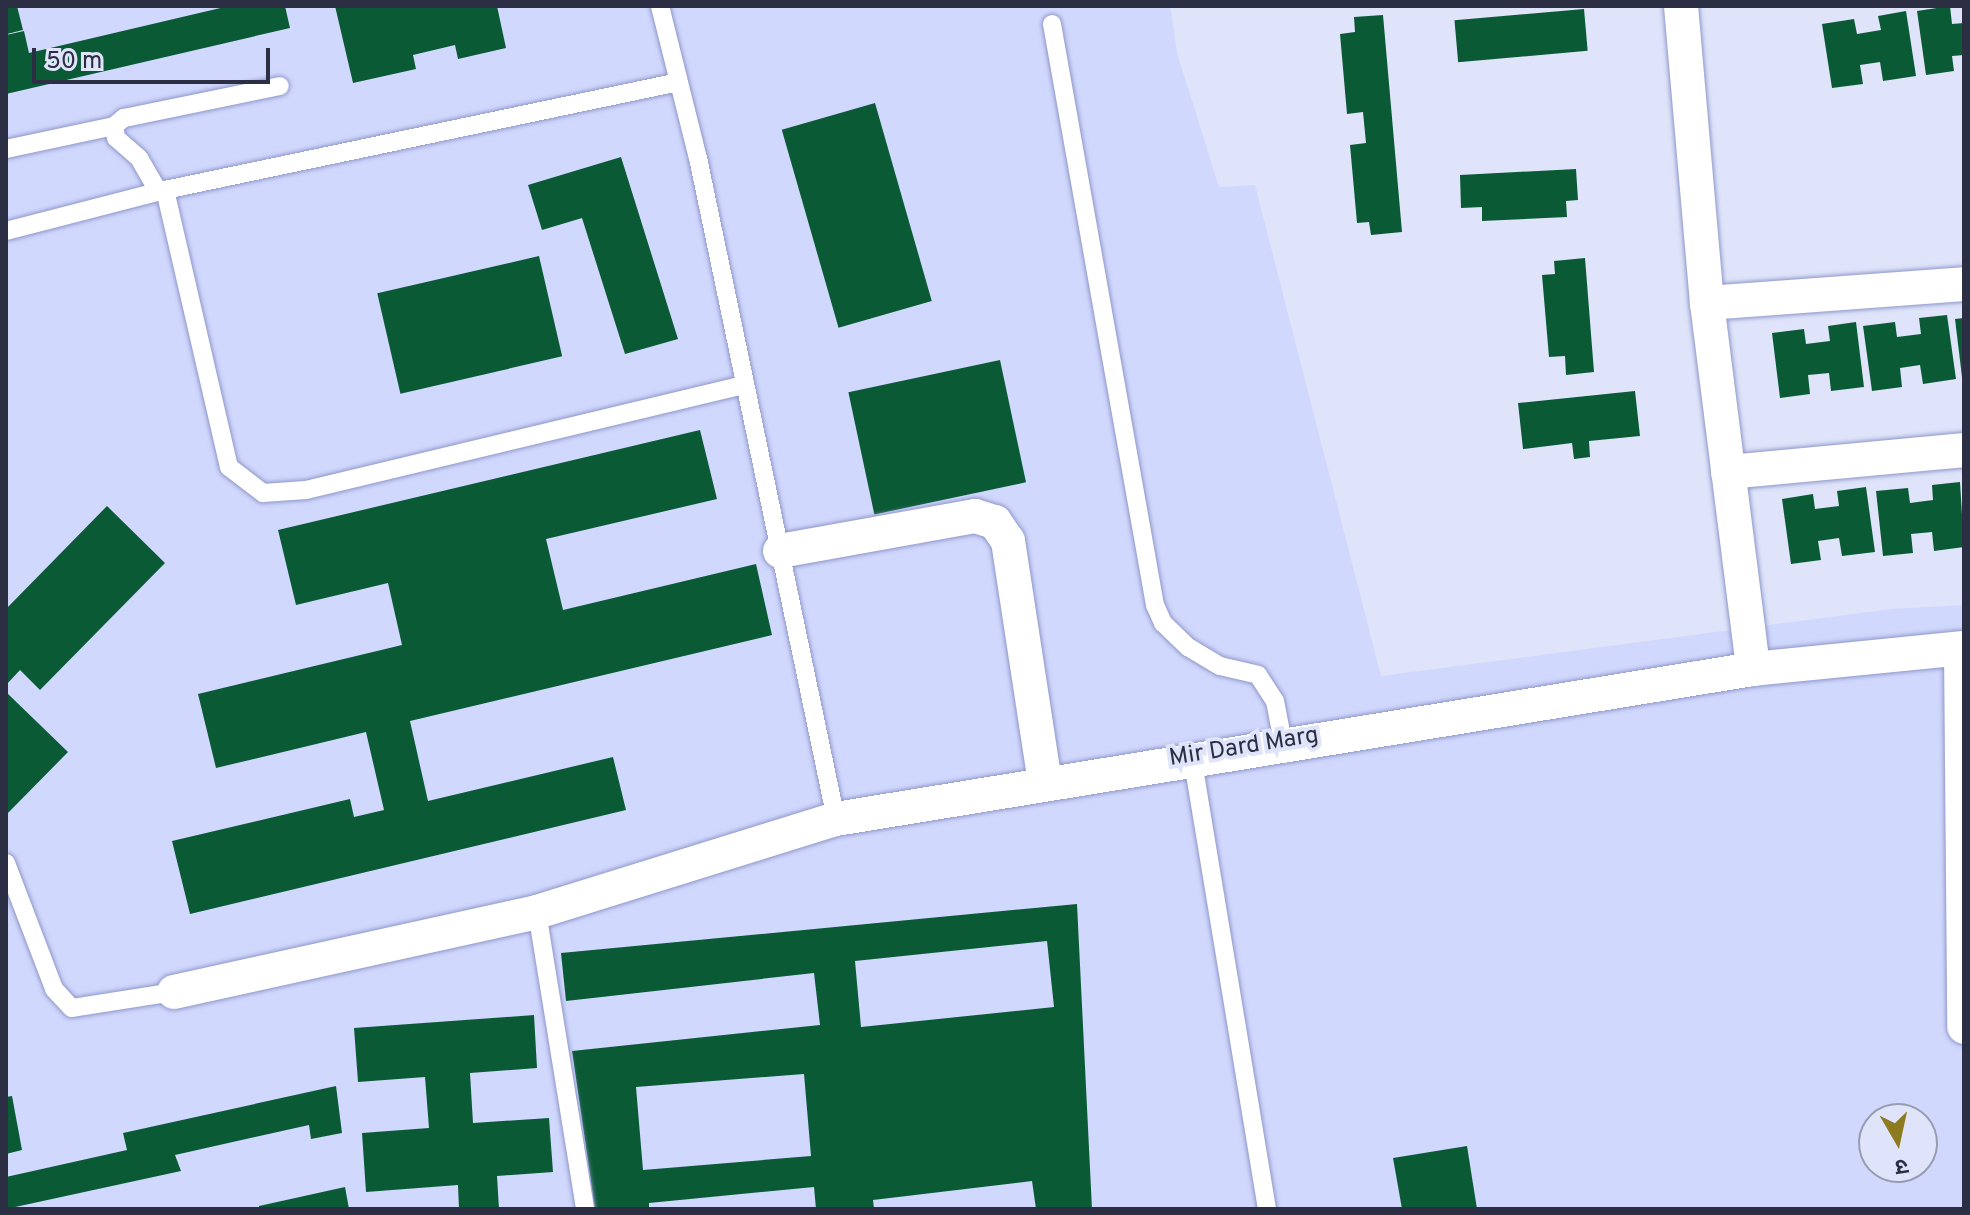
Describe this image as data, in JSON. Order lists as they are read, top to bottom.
{
  "streets": {
    "street": ["Mir Dard Marg"]
  },
  "scale_bar": "50 m",
  "north": "bottom"
}
